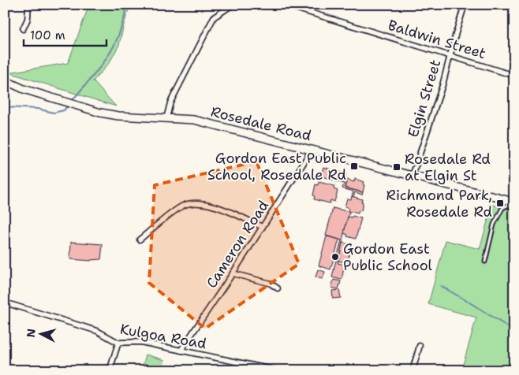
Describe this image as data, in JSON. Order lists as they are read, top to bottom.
{
  "streets": {
    "street": [
      "Baldwin Street",
      "Elgin Street",
      "Rosedale Road",
      "Cameron Road",
      "Kulgoa Road"
    ]
  },
  "crossings": [
    ["Baldwin Street", "Elgin Street"],
    ["Elgin Street", "Rosedale Road"],
    ["Rosedale Road", "Cameron Road"],
    ["Cameron Road", "Kulgoa Road"]
  ],
  "places": {
    "transit": ["Gordon East Public School, Rosedale Rd", "Rosedale Rd at Elgin St", "Richmond Park, Rosedale Rd"],
    "other": ["Gordon East Public School"]
  },
  "scale_bar": "100 m",
  "north": "left"
}
